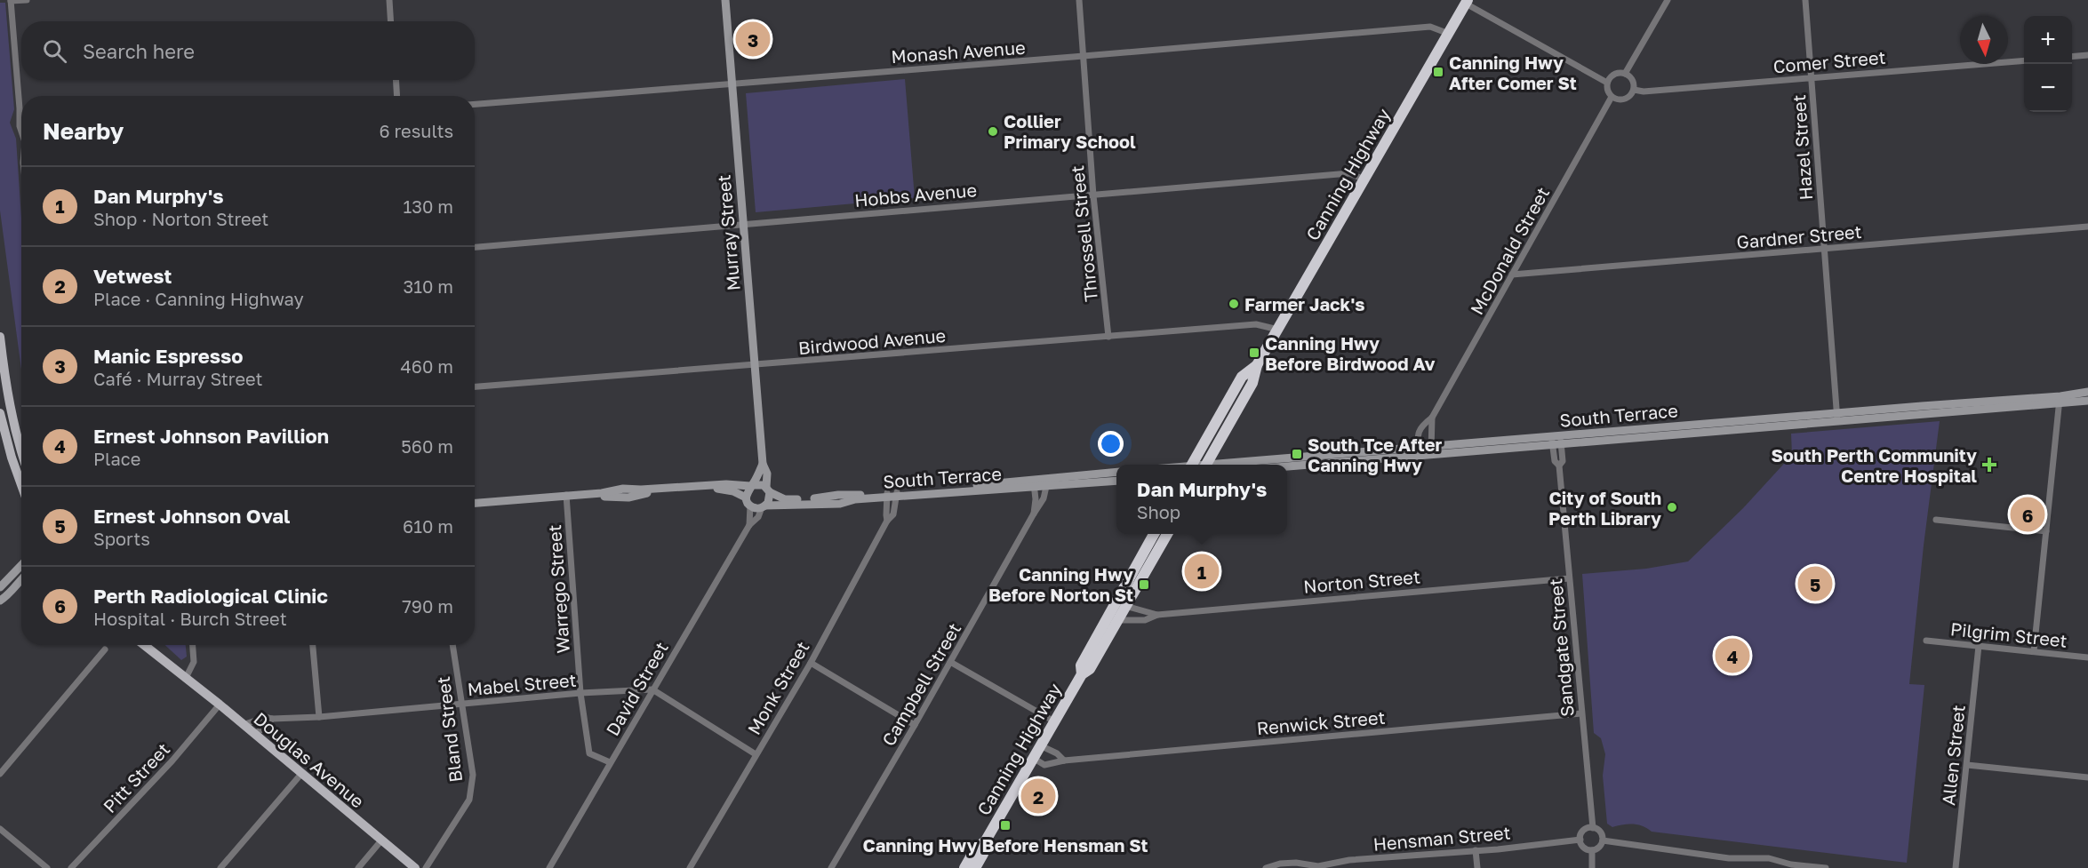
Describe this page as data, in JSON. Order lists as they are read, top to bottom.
{
  "streets": {
    "highway": ["Canning Highway"],
    "main road": ["Murray Street", "South Terrace", "Douglas Avenue"],
    "street": [
      "Monash Avenue",
      "Comer Street",
      "Hazel Street",
      "Hobbs Avenue",
      "Throssell Street",
      "Gardner Street",
      "McDonald Street",
      "Birdwood Avenue",
      "Norton Street",
      "Warrego Street",
      "Pilgrim Street",
      "Sandgate Street",
      "Mabel Street",
      "Campbell Street",
      "Monk Street",
      "David Street",
      "Renwick Street",
      "Bland Street",
      "Allen Street",
      "Pitt Street",
      "Hensman Street"
    ]
  },
  "crossings": [
    ["Monash Avenue", "Canning Highway"],
    ["Monash Avenue", "Murray Street"],
    ["Monash Avenue", "Throssell Street"],
    ["Comer Street", "Hazel Street"],
    ["Comer Street", "McDonald Street"],
    ["Hazel Street", "Gardner Street"],
    ["Hazel Street", "South Terrace"],
    ["Canning Highway", "Hobbs Avenue"],
    ["Canning Highway", "Birdwood Avenue"],
    ["Canning Highway", "Norton Street"],
    ["Canning Highway", "Renwick Street"],
    ["Hobbs Avenue", "Murray Street"],
    ["Hobbs Avenue", "Throssell Street"],
    ["Murray Street", "Birdwood Avenue"],
    ["Murray Street", "South Terrace"],
    ["Murray Street", "David Street"],
    ["Throssell Street", "Birdwood Avenue"],
    ["Gardner Street", "McDonald Street"],
    ["McDonald Street", "South Terrace"],
    ["South Terrace", "Sandgate Street"],
    ["South Terrace", "Campbell Street"],
    ["South Terrace", "Monk Street"],
    ["South Terrace", "David Street"],
    ["Norton Street", "Sandgate Street"],
    ["Warrego Street", "Mabel Street"],
    ["Warrego Street", "David Street"],
    ["Pilgrim Street", "Allen Street"],
    ["Sandgate Street", "Renwick Street"],
    ["Sandgate Street", "Hensman Street"],
    ["Mabel Street", "David Street"],
    ["Mabel Street", "Bland Street"],
    ["Mabel Street", "Douglas Avenue"],
    ["Douglas Avenue", "Pitt Street"]
  ],
  "places": {
    "transit": [
      "Canning Hwy After Comer St",
      "Canning Hwy Before Birdwood Av",
      "South Tce After Canning Hwy",
      "Canning Hwy Before Norton St",
      "Canning Hwy Before Hensman St"
    ],
    "other": ["Collier Primary School", "Farmer Jack's", "City of South Perth Library"],
    "health": ["South Perth Community Centre Hospital"]
  },
  "north": "bottom",
  "page": {
    "map_buttons": ["+", "−"],
    "pins": [
      "3",
      "6",
      "1",
      "5",
      "4",
      "2"
    ],
    "search": "Search here",
    "heading": ["Nearby", "6 results"],
    "list": [
      {
        "mark": "1",
        "name": "Dan Murphy's",
        "note": "Shop · Norton Street",
        "value": "130 m"
      },
      {
        "mark": "2",
        "name": "Vetwest",
        "note": "Place · Canning Highway",
        "value": "310 m"
      },
      {
        "mark": "3",
        "name": "Manic Espresso",
        "note": "Café · Murray Street",
        "value": "460 m"
      },
      {
        "mark": "4",
        "name": "Ernest Johnson Pavillion",
        "note": "Place",
        "value": "560 m"
      },
      {
        "mark": "5",
        "name": "Ernest Johnson Oval",
        "note": "Sports",
        "value": "610 m"
      },
      {
        "mark": "6",
        "name": "Perth Radiological Clinic",
        "note": "Hospital · Burch Street",
        "value": "790 m"
      }
    ],
    "popup": ["Dan Murphy's", "Shop"]
  }
}
